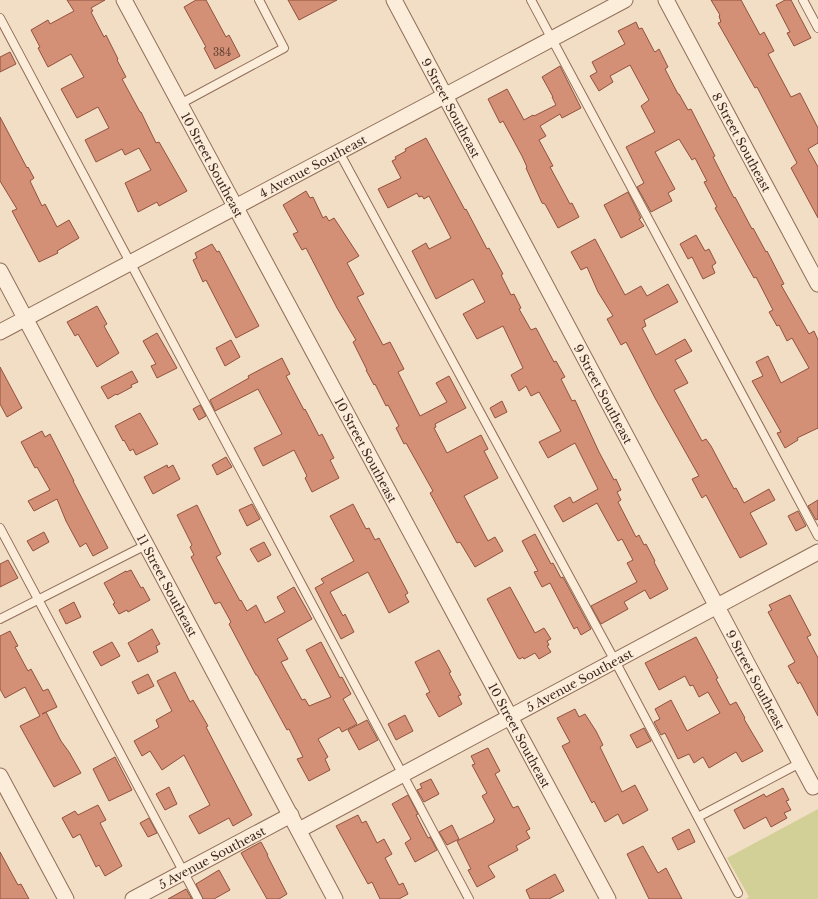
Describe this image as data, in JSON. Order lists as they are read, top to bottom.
{
  "streets": {
    "street": [
      "9 Street Southeast",
      "8 Street Southeast",
      "10 Street Southeast",
      "4 Avenue Southeast",
      "11 Street Southeast",
      "5 Avenue Southeast"
    ]
  },
  "crossings": [
    ["9 Street Southeast", "4 Avenue Southeast"],
    ["9 Street Southeast", "5 Avenue Southeast"],
    ["10 Street Southeast", "4 Avenue Southeast"],
    ["10 Street Southeast", "5 Avenue Southeast"],
    ["4 Avenue Southeast", "11 Street Southeast"],
    ["11 Street Southeast", "5 Avenue Southeast"]
  ],
  "house_numbers": ["384"]
}
